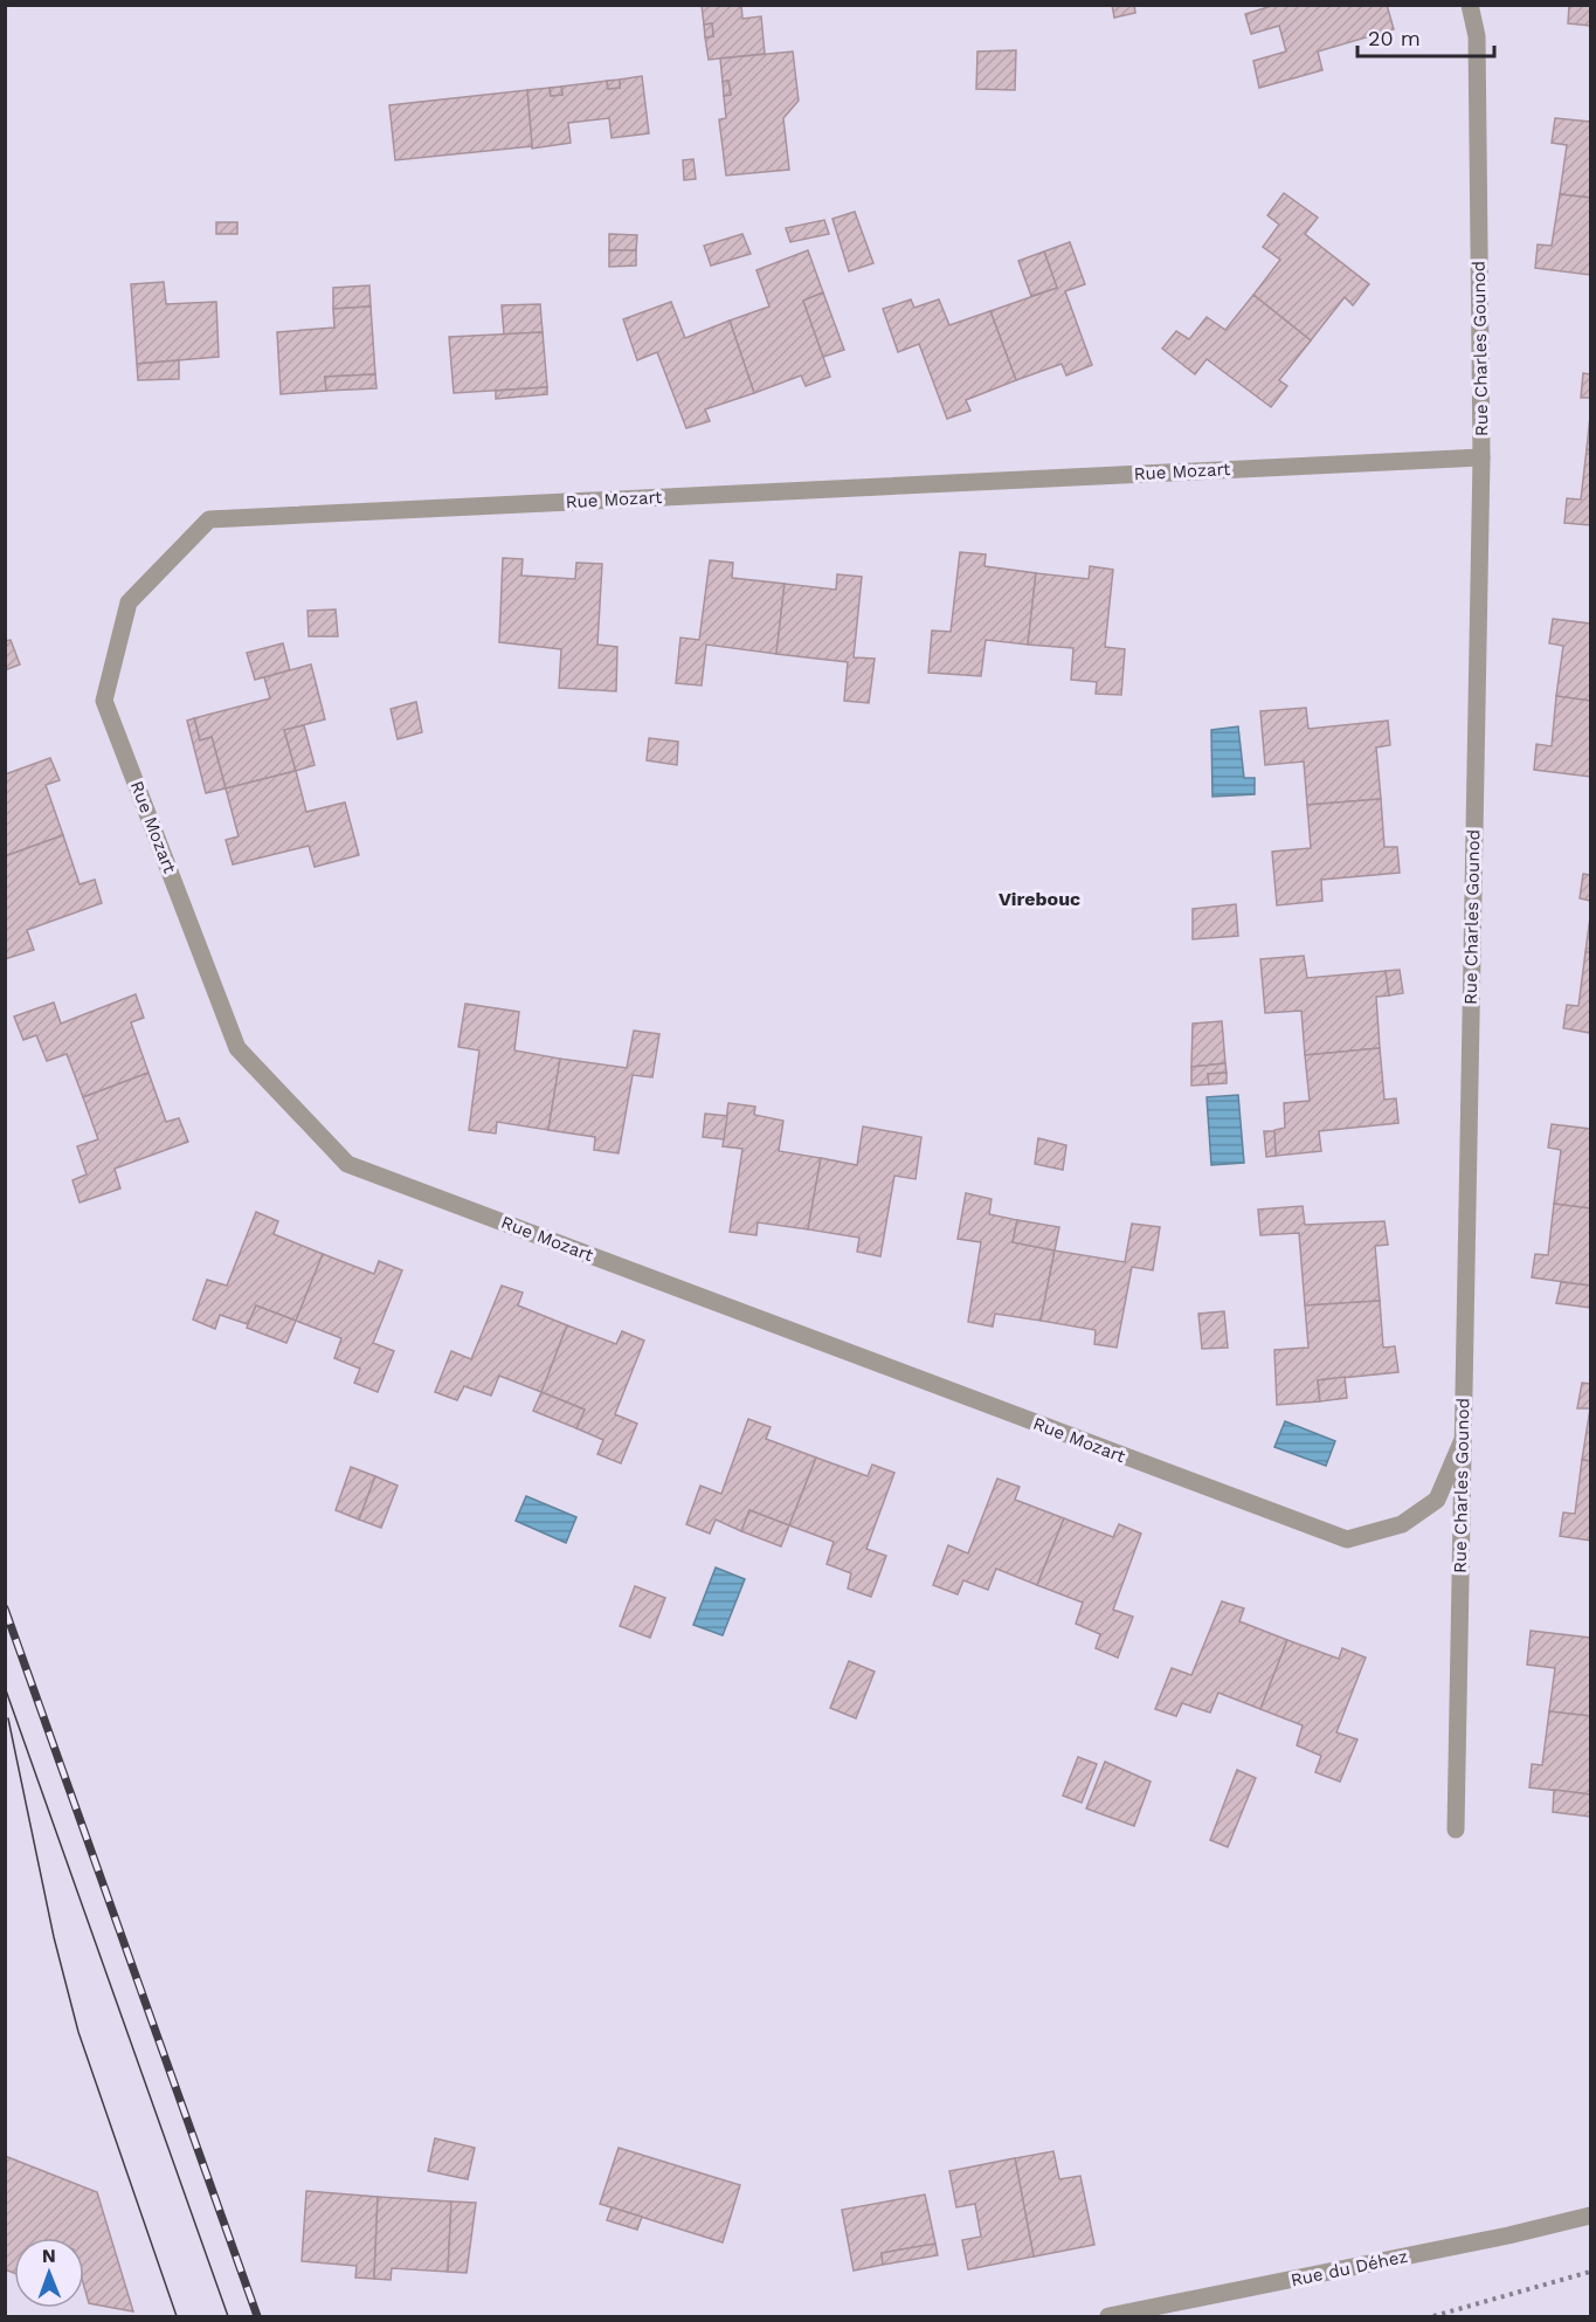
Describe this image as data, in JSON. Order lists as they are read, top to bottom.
{
  "streets": {
    "street": ["Rue Charles Gounod", "Rue Mozart", "Rue du Déhez"]
  },
  "crossings": [
    ["Rue Charles Gounod", "Rue Mozart"]
  ],
  "districts": ["Virebouc"],
  "scale_bar": "20 m",
  "north": "top"
}
